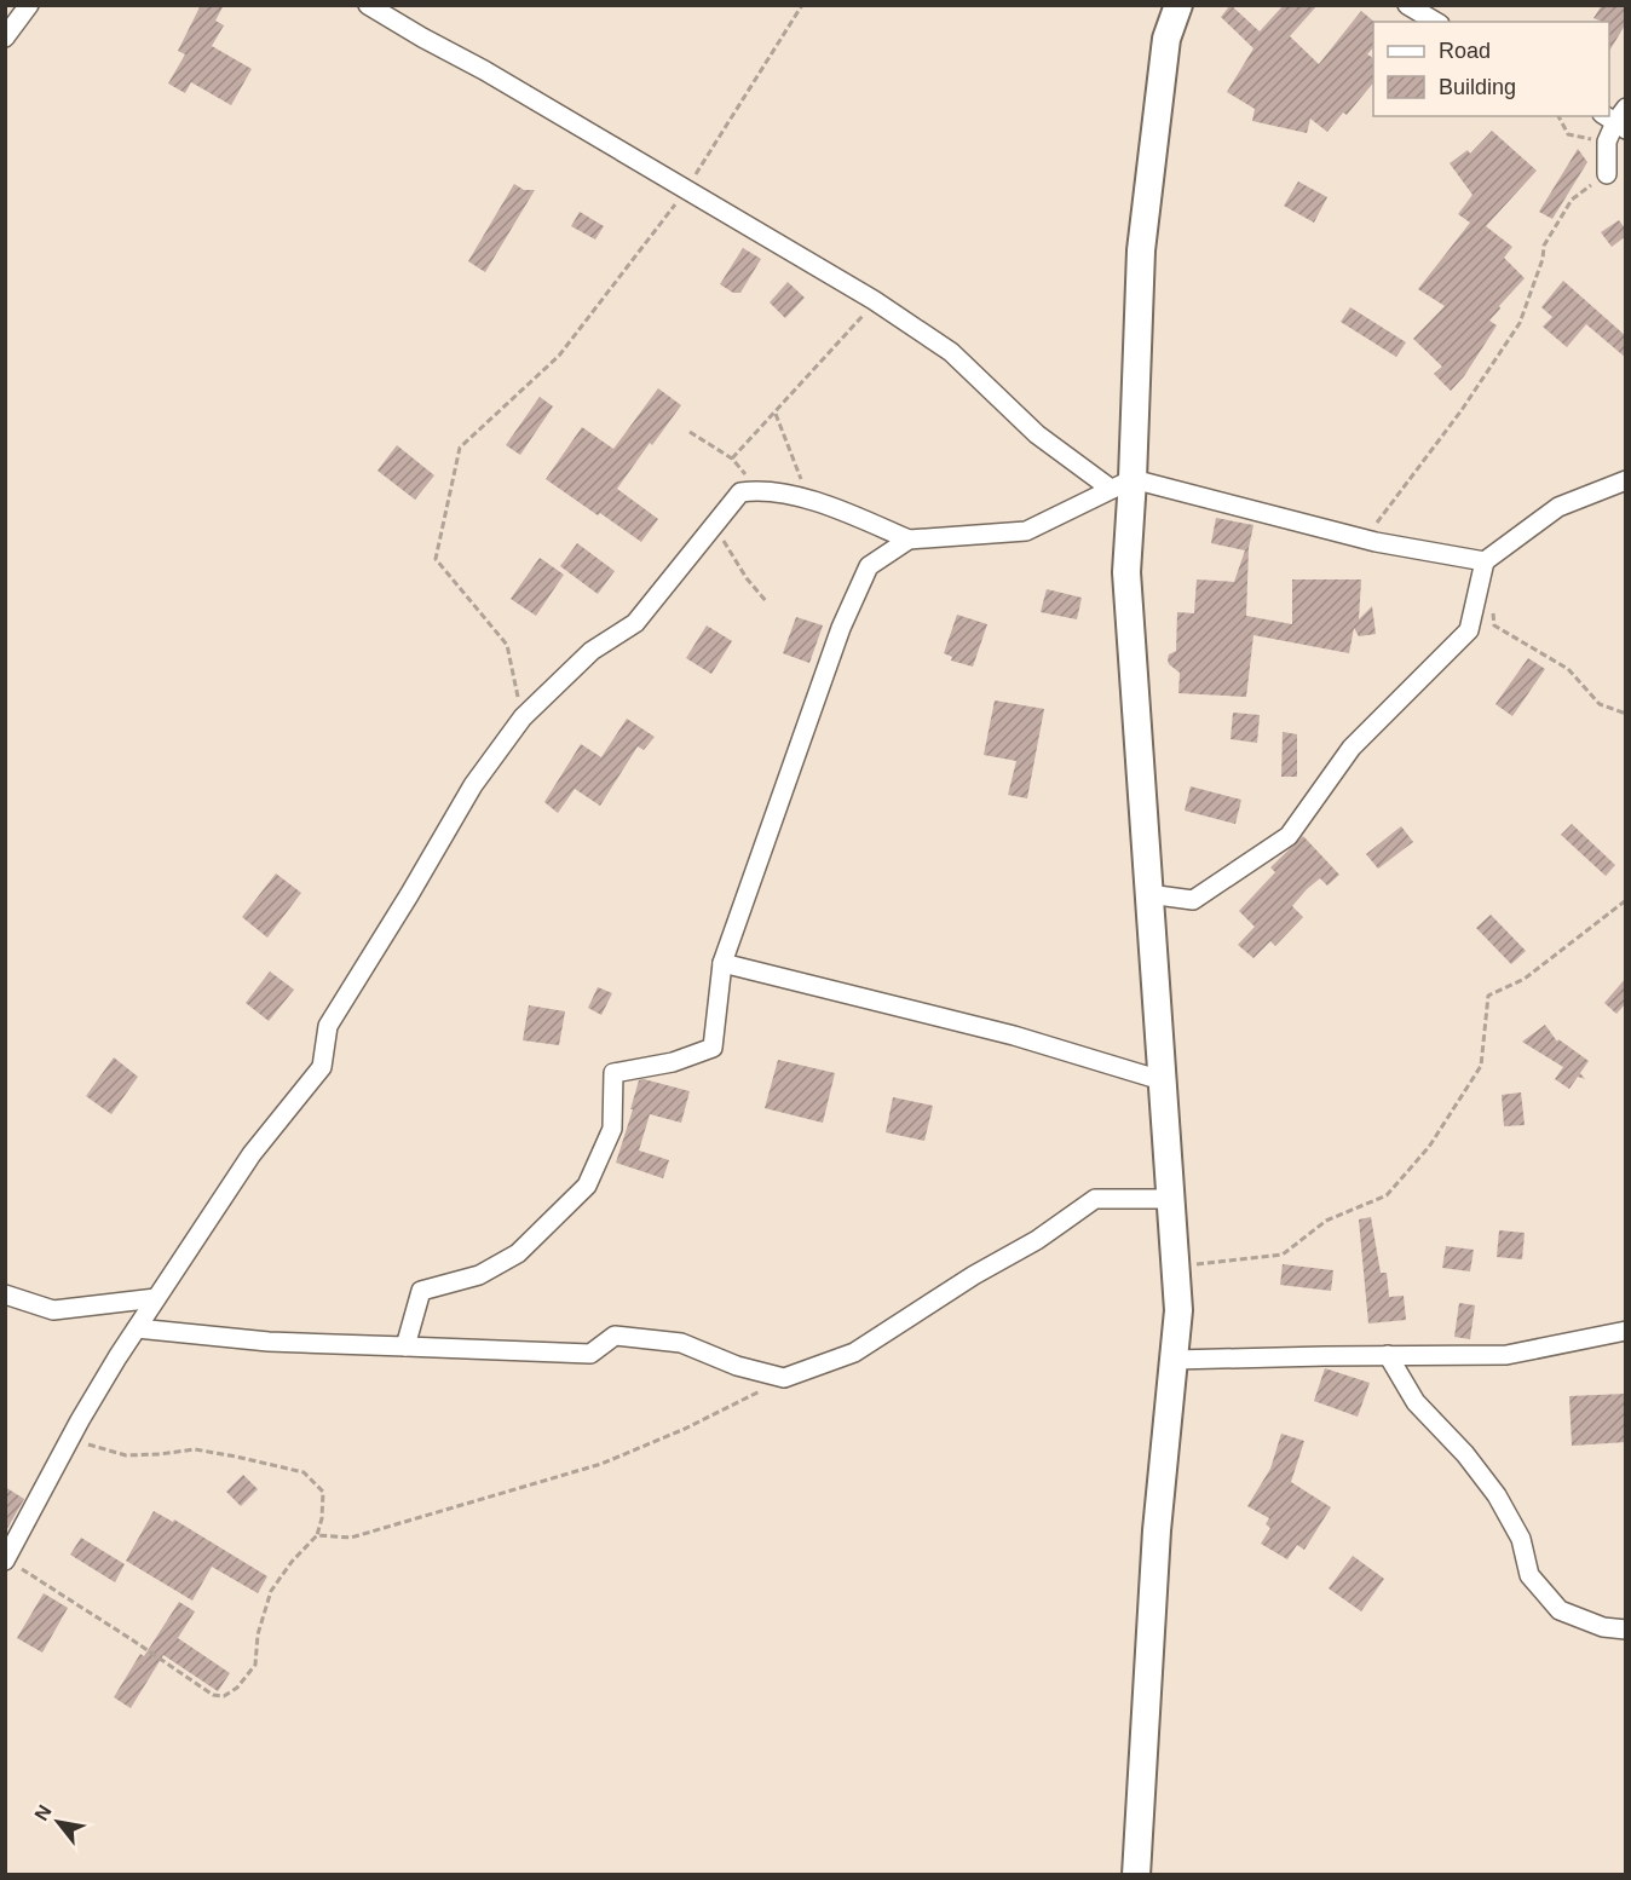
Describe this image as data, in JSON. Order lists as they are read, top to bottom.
{
  "legend": ["Road", "Building"],
  "north": "top left"
}
